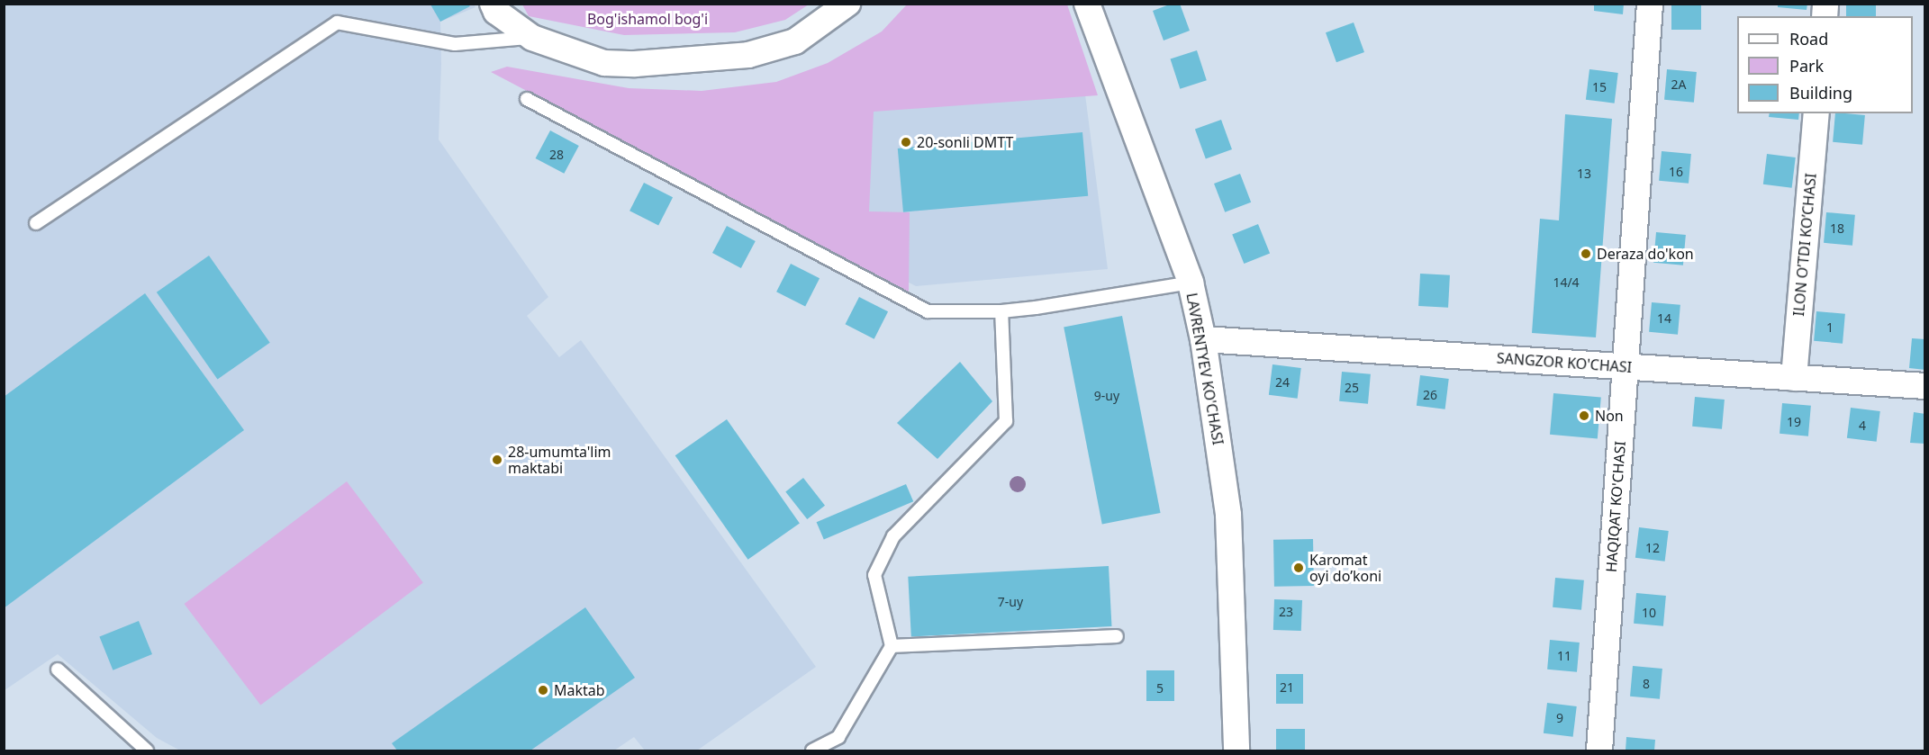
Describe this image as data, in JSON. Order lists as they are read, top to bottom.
{
  "streets": {
    "street": [
      "ILON O’TDI KO’CHASI",
      "SANGZOR KO'CHASI",
      "LAVRENTYEV KO'CHASI",
      "HAQIQAT KO'CHASI"
    ]
  },
  "crossings": [
    ["ILON O’TDI KO’CHASI", "SANGZOR KO'CHASI"],
    ["SANGZOR KO'CHASI", "LAVRENTYEV KO'CHASI"],
    ["SANGZOR KO'CHASI", "HAQIQAT KO'CHASI"]
  ],
  "parks": ["Bog'ishamol bog'i"],
  "places": [
    "20-sonli DMTT",
    "Deraza do'kon",
    "Non",
    "28-umumta'lim maktabi",
    "Karomat oyi do’koni",
    "Maktab"
  ],
  "house_numbers": [
    "2A",
    "15",
    "28",
    "16",
    "13",
    "18",
    "14/4",
    "14",
    "1",
    "24",
    "25",
    "26",
    "9-uy",
    "19",
    "4",
    "12",
    "7-uy",
    "23",
    "10",
    "11",
    "8",
    "21",
    "5",
    "9"
  ],
  "legend": ["Road", "Park", "Building"]
}
